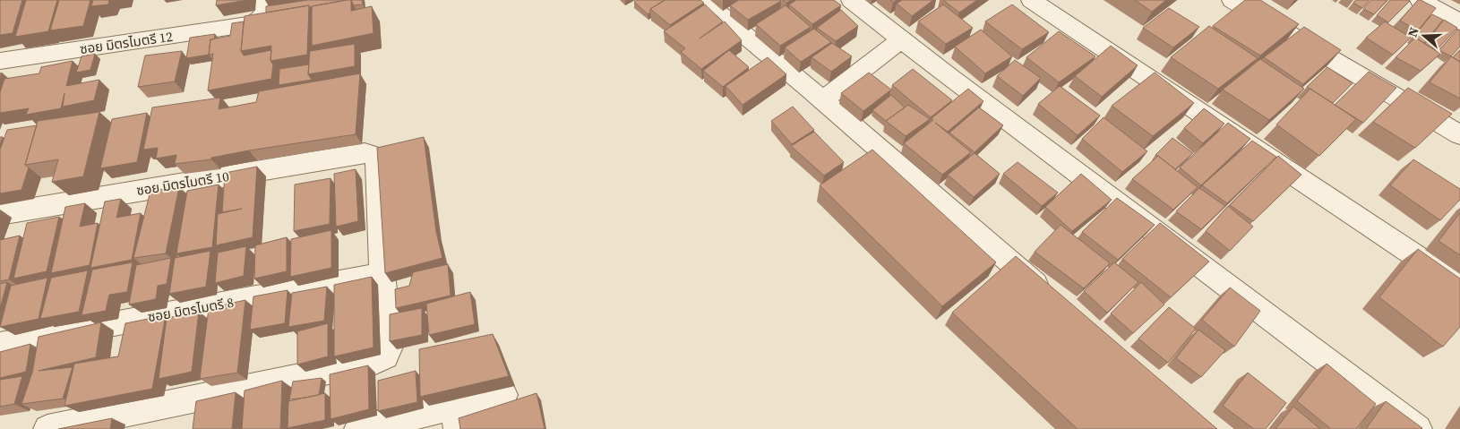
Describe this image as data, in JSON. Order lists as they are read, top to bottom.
{
  "streets": {
    "street": ["ซอย มิตรไมตรี 12", "ซอย มิตรไมตรี 10", "ซอย มิตรไมตรี 8"]
  },
  "crossings": [
    ["ซอย มิตรไมตรี 10", "ซอย มิตรไมตรี 8"]
  ],
  "north": "left"
}
